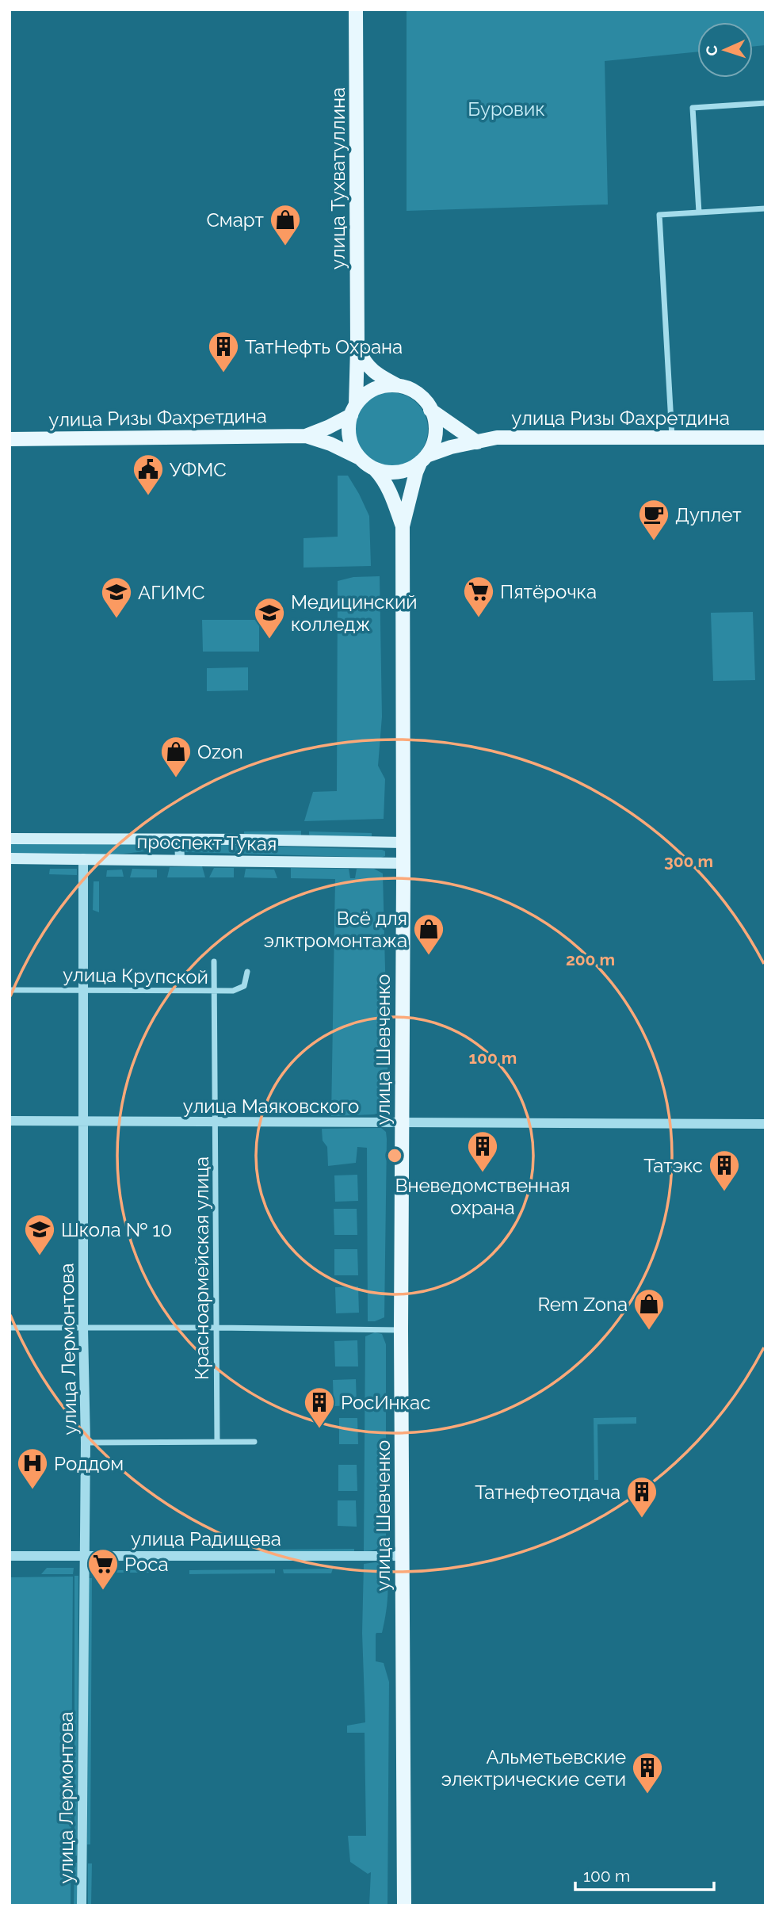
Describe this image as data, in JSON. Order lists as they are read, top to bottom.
{
  "streets": {
    "main road": [
      "улица Тухватуллина",
      "улица Ризы Фахретдина",
      "проспект Тукая",
      "улица Шевченко"
    ],
    "street": [
      "улица Крупской",
      "улица Маяковского",
      "Красноармейская улица",
      "улица Лермонтова",
      "улица Радищева"
    ]
  },
  "crossings": [
    ["улица Тухватуллина", "улица Ризы Фахретдина"],
    ["проспект Тукая", "улица Шевченко"],
    ["проспект Тукая", "улица Лермонтова"],
    ["улица Крупской", "Красноармейская улица"],
    ["улица Крупской", "улица Лермонтова"],
    ["улица Шевченко", "улица Маяковского"],
    ["улица Шевченко", "улица Радищева"],
    ["улица Маяковского", "Красноармейская улица"],
    ["улица Маяковского", "улица Лермонтова"],
    ["улица Лермонтова", "улица Радищева"]
  ],
  "parks": ["Буровик"],
  "places": {
    "shop": [
      "Смарт",
      "Ozon",
      "Всё для элктромонтажа",
      "Rem Zona"
    ],
    "building": [
      "ТатНефть Охрана",
      "Вневедомственная охрана",
      "Татэкс",
      "РосИнкас",
      "Татнефтеотдача",
      "Альметьевские электрические сети"
    ],
    "public building": ["УФМС"],
    "cafe": ["Дуплет"],
    "supermarket": ["Пятёрочка", "Роса"],
    "school or university": ["АГИМС", "Медицинский колледж", "Школа № 10"],
    "hospital": ["Роддом"]
  },
  "scale_bar": "100 m",
  "north": "left",
  "rings": ["300 m", "200 m", "100 m"]
}
